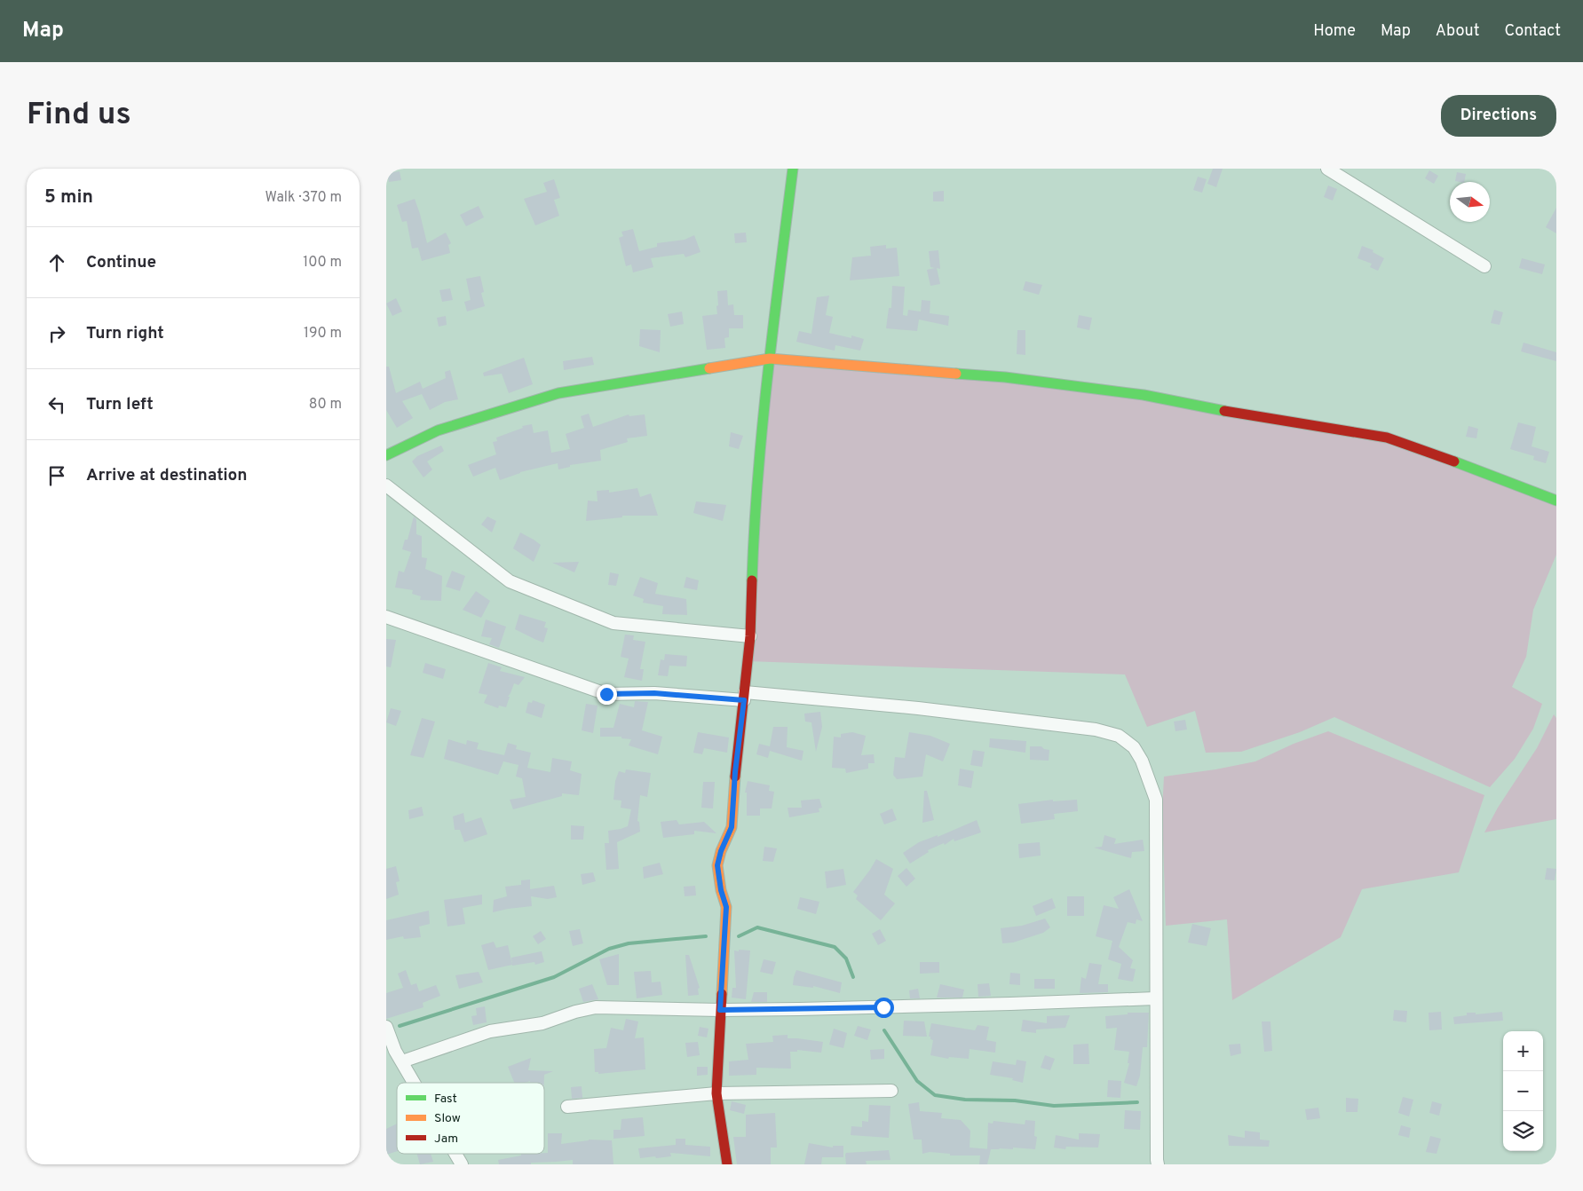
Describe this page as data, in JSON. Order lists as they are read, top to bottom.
{
  "legend": ["Fast", "Slow", "Jam"],
  "north": "right",
  "page": {
    "header": "Map",
    "nav": [
      "Home",
      "Map",
      "About",
      "Contact"
    ],
    "buttons": "Directions",
    "title": "Find us",
    "heading": ["5 min", "Walk · 370 m"],
    "list": [
      ["Continue", "100 m"],
      ["Turn right", "190 m"],
      ["Turn left", "80 m"],
      "Arrive at destination"
    ],
    "map_buttons": ["+", "−"]
  }
}
